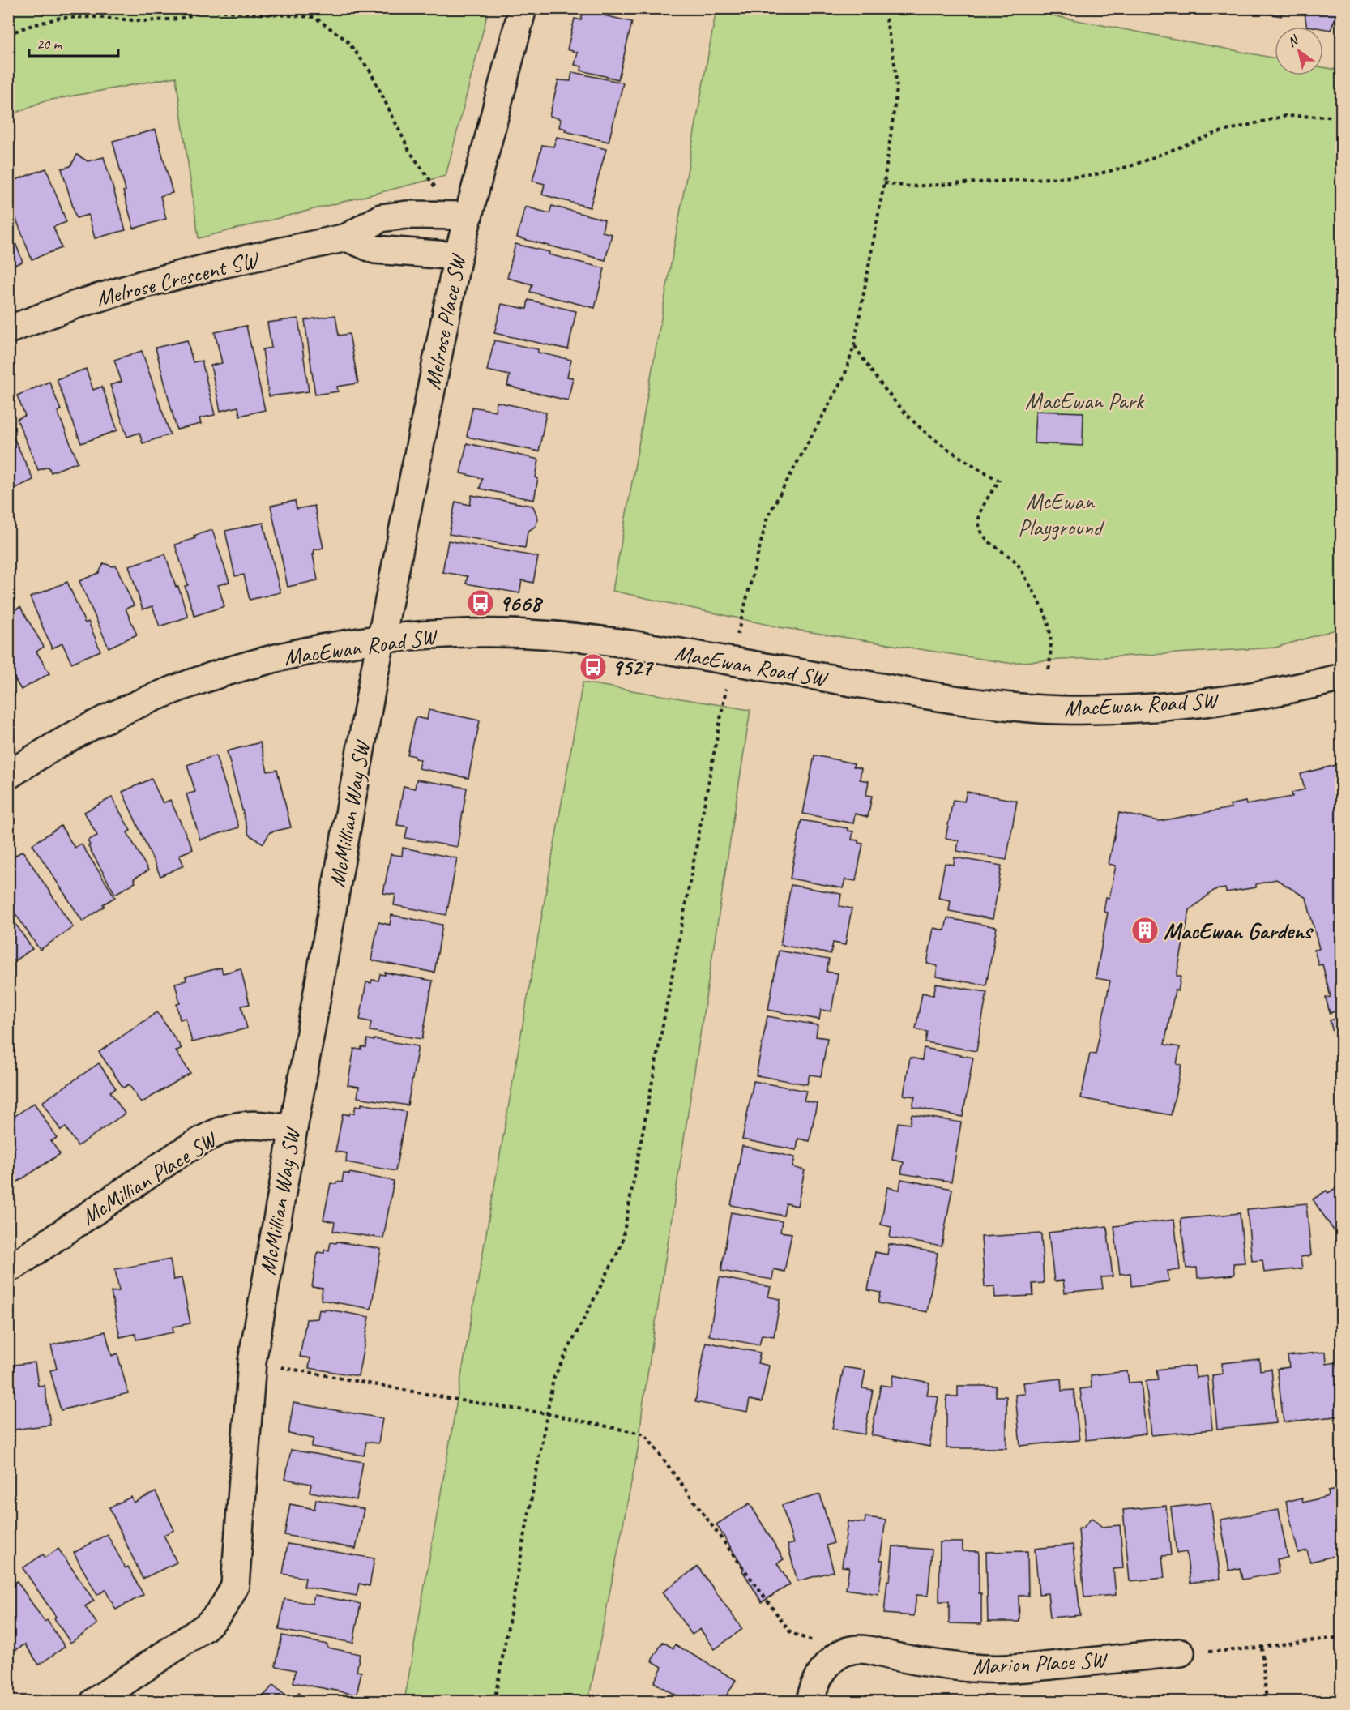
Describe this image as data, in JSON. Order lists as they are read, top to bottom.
{
  "streets": {
    "street": [
      "Melrose Crescent SW",
      "Melrose Place SW",
      "MacEwan Road SW",
      "McMillian Way SW",
      "McMillian Place SW",
      "Marion Place SW"
    ]
  },
  "crossings": [
    ["Melrose Crescent SW", "Melrose Place SW"],
    ["Melrose Place SW", "MacEwan Road SW"],
    ["Melrose Place SW", "McMillian Way SW"],
    ["MacEwan Road SW", "McMillian Way SW"],
    ["McMillian Way SW", "McMillian Place SW"]
  ],
  "parks": ["MacEwan Park", "McEwan Playground"],
  "places": {
    "bus stop": ["9668", "9527"],
    "building": ["MacEwan Gardens"]
  },
  "scale_bar": "20 m",
  "north": "top left"
}
